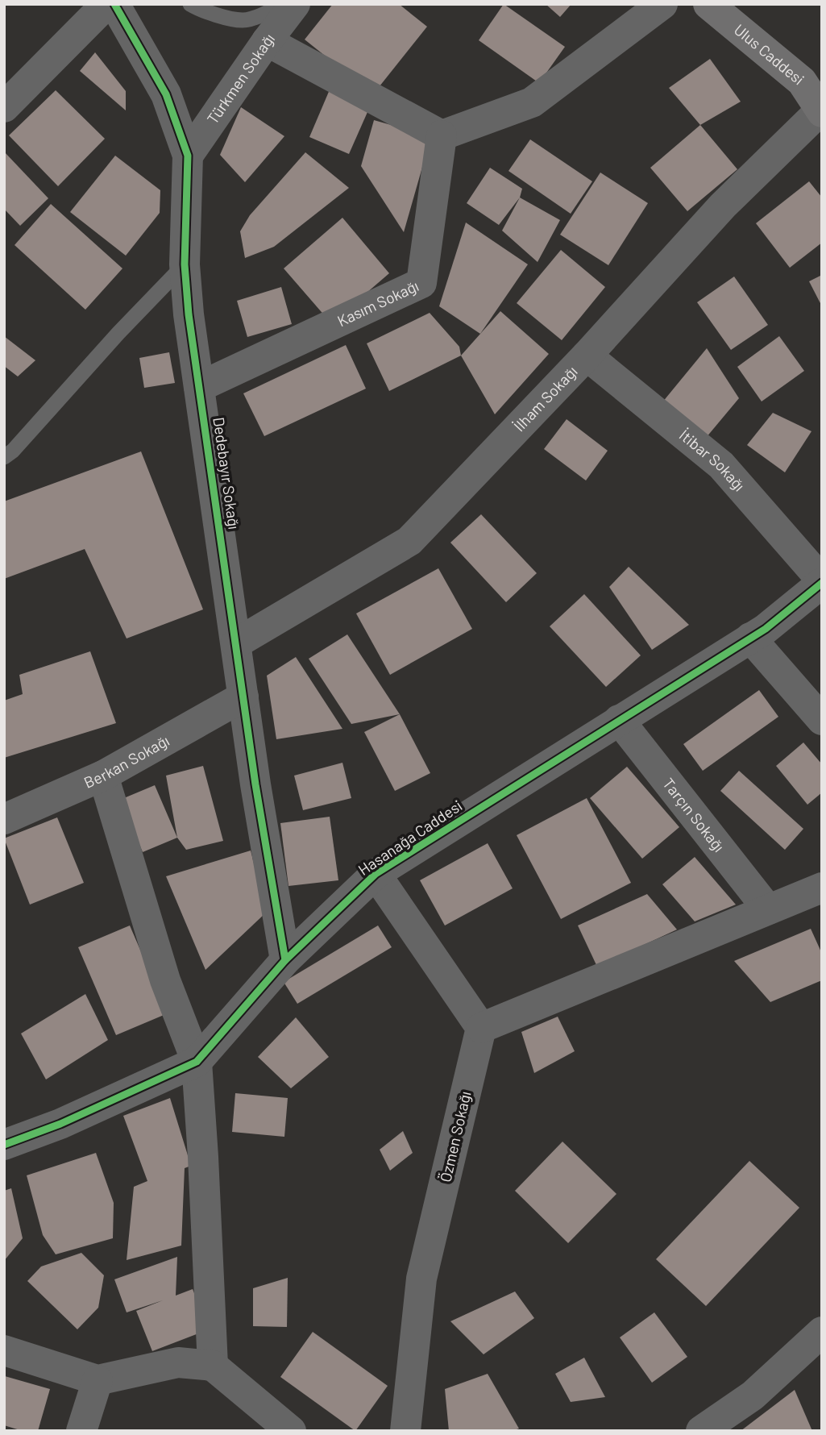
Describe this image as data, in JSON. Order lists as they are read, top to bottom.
{
  "streets": {
    "main road": ["Ulus Caddesi"],
    "street": [
      "Türkmen Sokağı",
      "Kasım Sokağı",
      "İlham Sokağı",
      "İtibar Sokağı",
      "Dedebayır Sokağı",
      "Berkan Sokağı",
      "Tarçın Sokağı",
      "Hasanağa Caddesi",
      "Özmen Sokağı"
    ]
  },
  "crossings": [
    ["Ulus Caddesi", "İlham Sokağı"],
    ["Türkmen Sokağı", "Dedebayır Sokağı"],
    ["Kasım Sokağı", "Dedebayır Sokağı"],
    ["İlham Sokağı", "İtibar Sokağı"],
    ["İlham Sokağı", "Dedebayır Sokağı"],
    ["İtibar Sokağı", "Hasanağa Caddesi"],
    ["Dedebayır Sokağı", "Berkan Sokağı"],
    ["Dedebayır Sokağı", "Hasanağa Caddesi"],
    ["Tarçın Sokağı", "Hasanağa Caddesi"]
  ]
}
